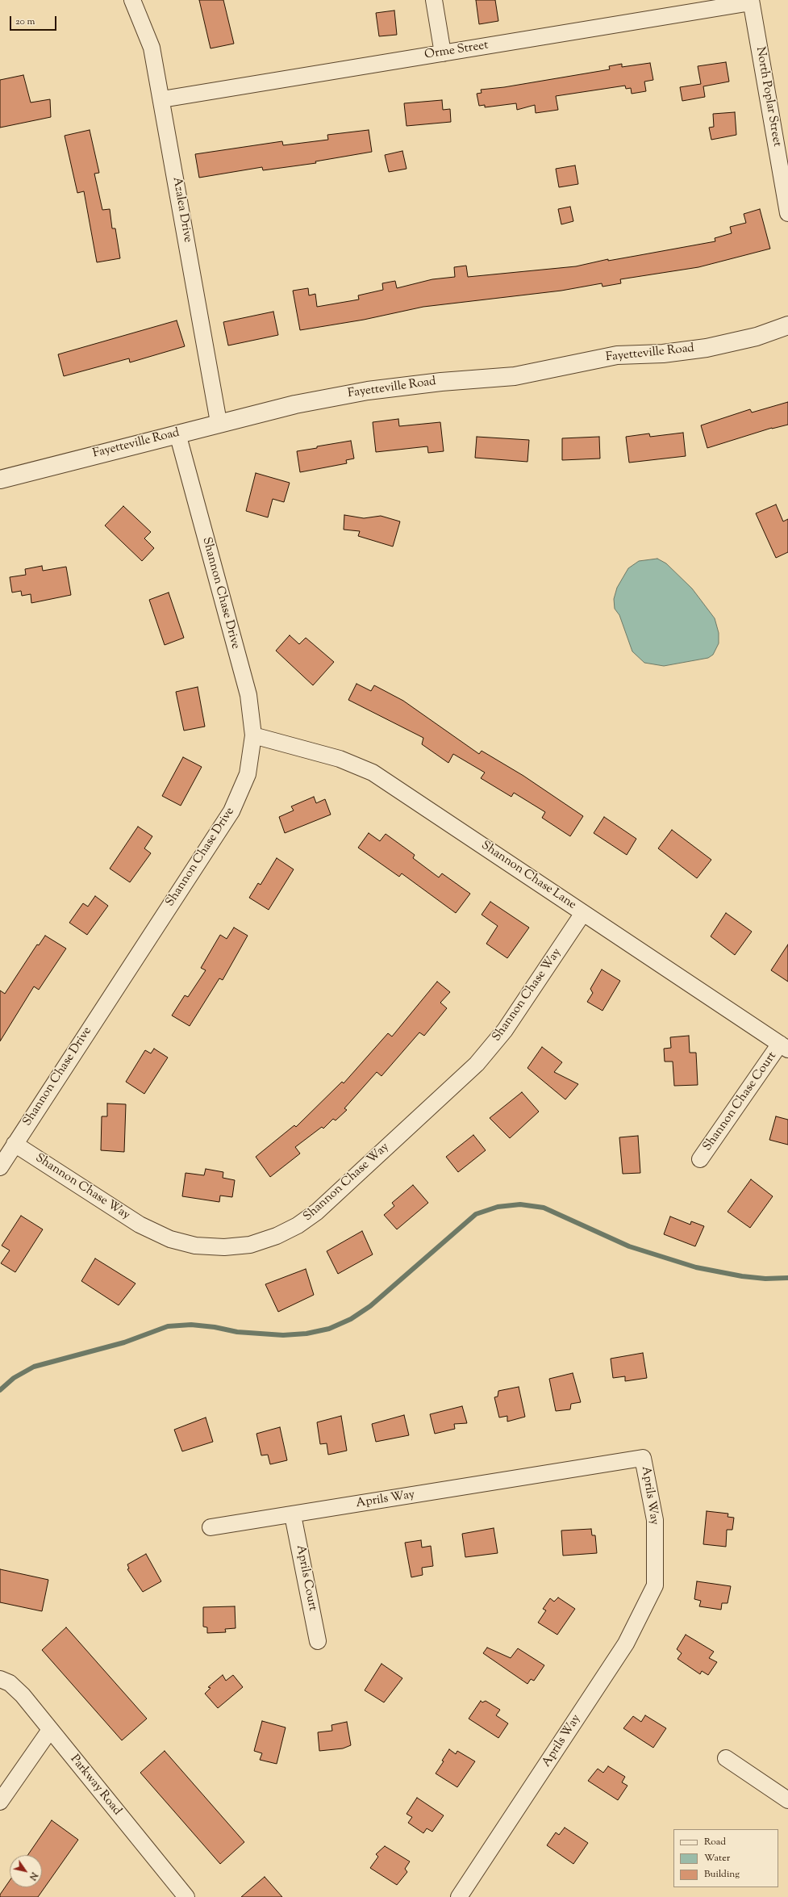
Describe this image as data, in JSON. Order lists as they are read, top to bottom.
{
  "streets": {
    "street": [
      "Orme Street",
      "North Poplar Street",
      "Azalea Drive",
      "Fayetteville Road",
      "Shannon Chase Drive",
      "Shannon Chase Lane",
      "Shannon Chase Way",
      "Shannon Chase Court",
      "Aprils Way",
      "Aprils Court",
      "Parkway Road"
    ]
  },
  "crossings": [
    ["Orme Street", "North Poplar Street"],
    ["Orme Street", "Azalea Drive"],
    ["Azalea Drive", "Fayetteville Road"],
    ["Fayetteville Road", "Shannon Chase Drive"],
    ["Shannon Chase Drive", "Shannon Chase Lane"],
    ["Shannon Chase Drive", "Shannon Chase Way"],
    ["Shannon Chase Lane", "Shannon Chase Way"],
    ["Shannon Chase Lane", "Shannon Chase Court"],
    ["Aprils Way", "Aprils Court"]
  ],
  "legend": ["Road", "Water", "Building"],
  "scale_bar": "20 m",
  "north": "bottom right"
}
